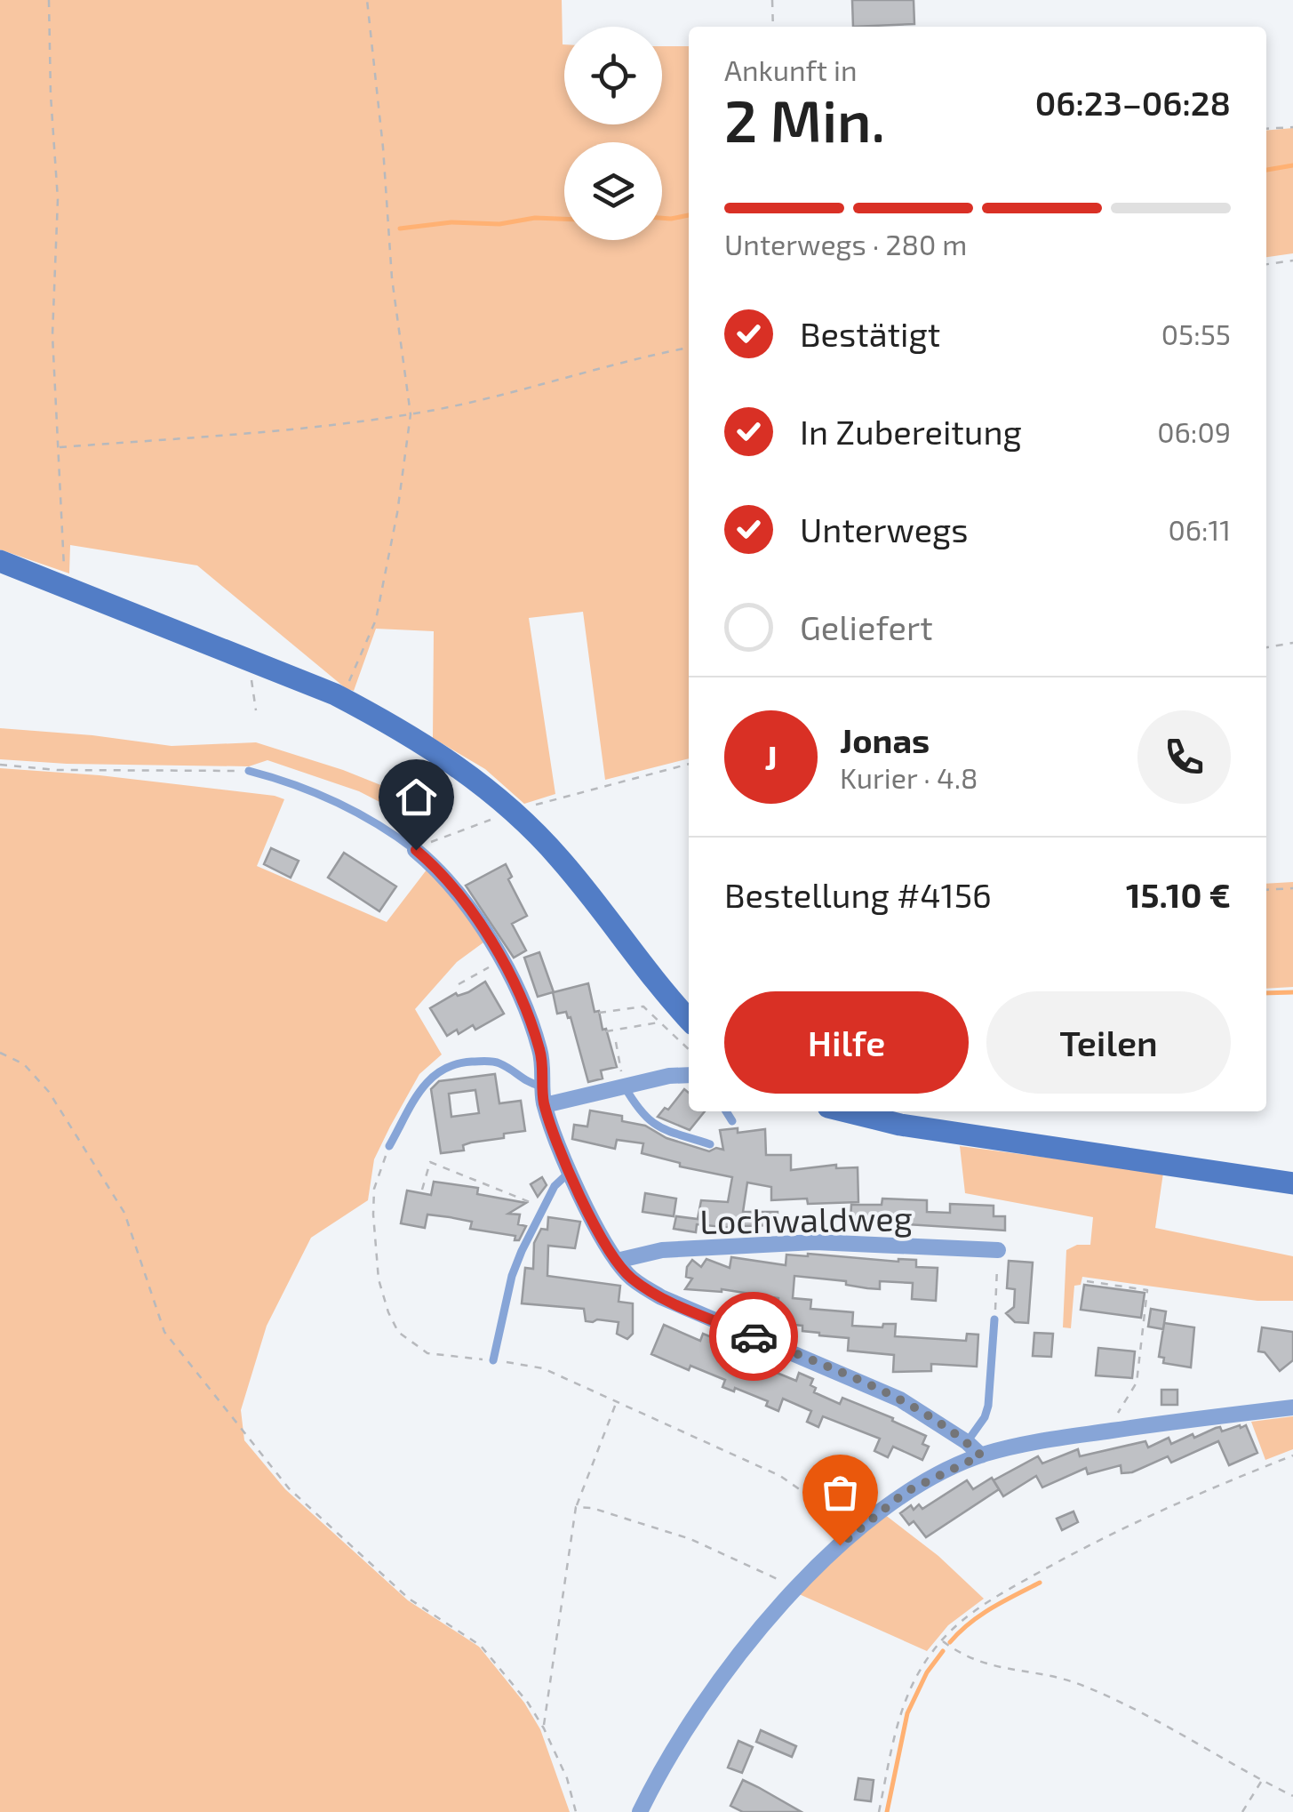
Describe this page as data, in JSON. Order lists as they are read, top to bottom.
{
  "streets": {
    "street": ["Lochwaldweg"]
  },
  "page": {
    "heading": ["2 Min.", "Ankunft in", "06:23–06:28"],
    "panel": [
      "Jonas",
      "Kurier · 4.8",
      "Bestellung #4156",
      "15.10 €"
    ],
    "bar": "Unterwegs · 280 m",
    "list": [
      ["Bestätigt", "05:55"],
      ["In Zubereitung", "06:09"],
      ["Unterwegs", "06:11"],
      "Geliefert"
    ],
    "round": "J",
    "buttons": ["Hilfe", "Teilen"]
  }
}
